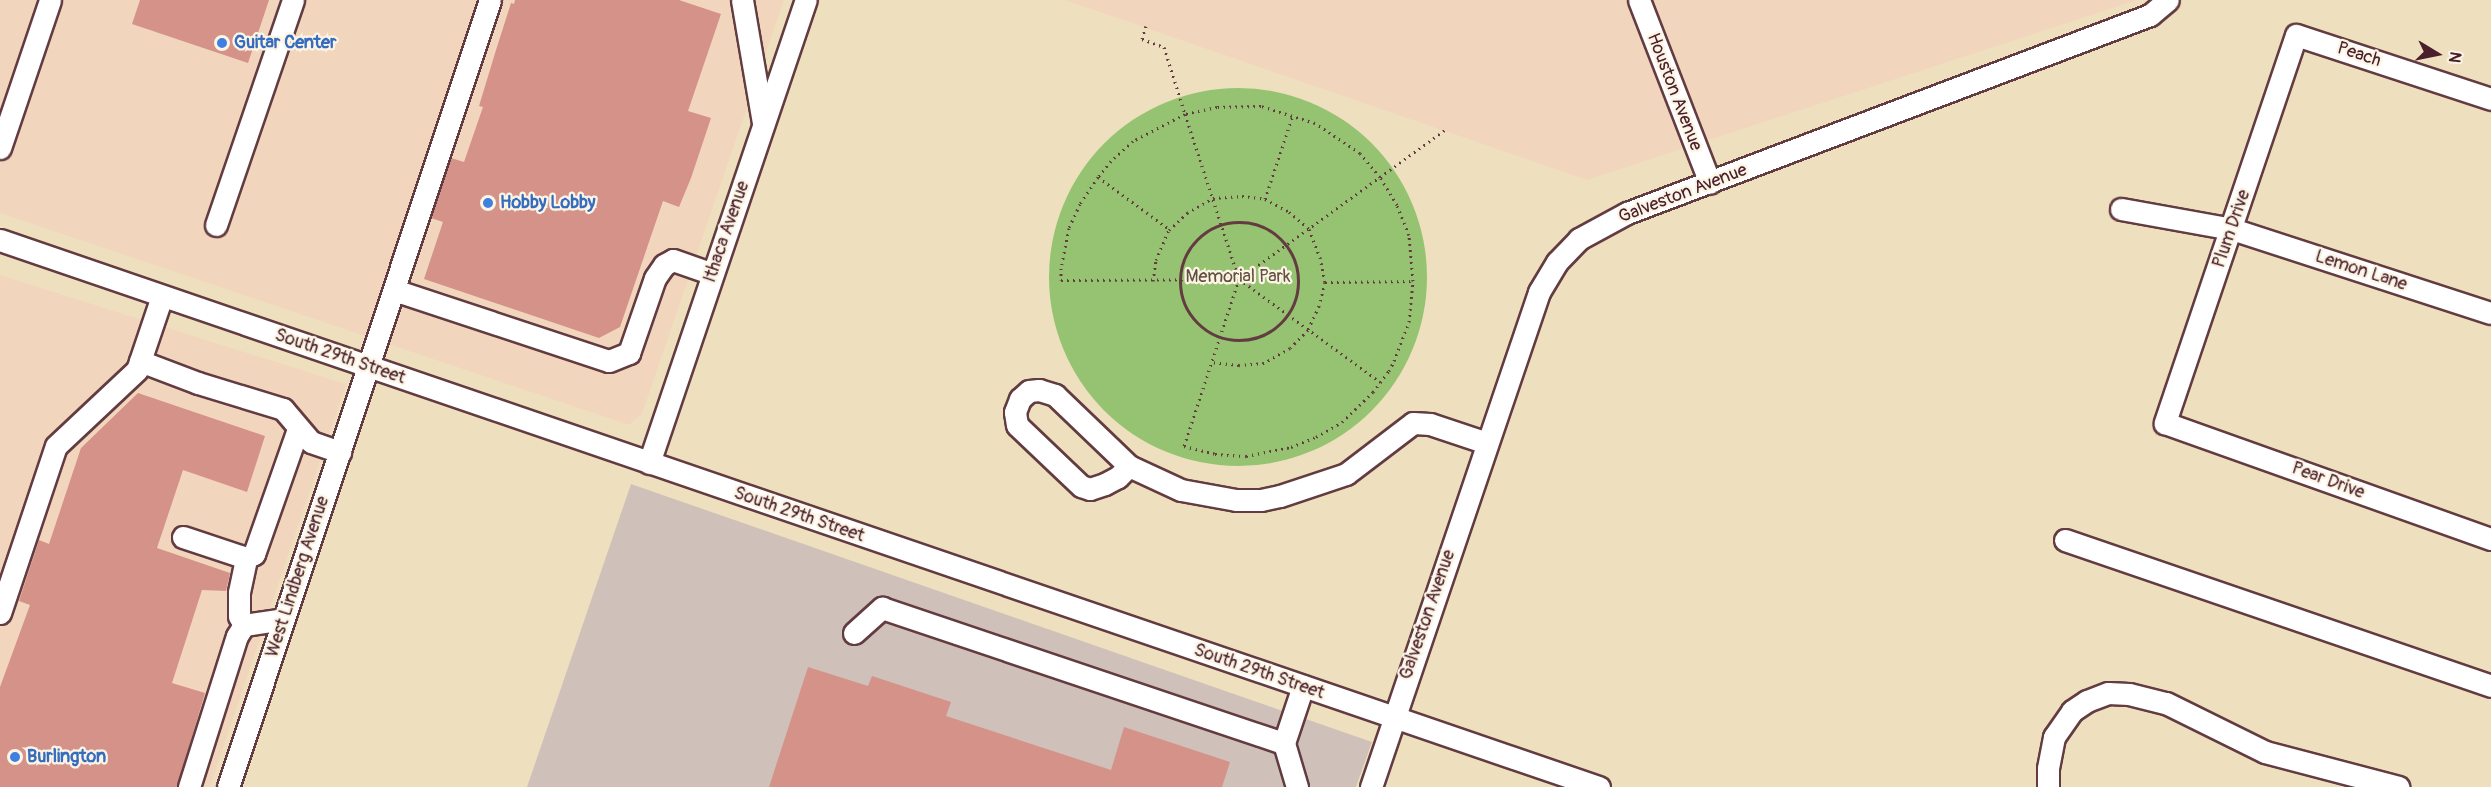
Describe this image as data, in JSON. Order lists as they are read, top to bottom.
{
  "streets": {
    "street": [
      "Peach",
      "Houston Avenue",
      "Galveston Avenue",
      "Plum Drive",
      "Ithaca Avenue",
      "Lemon Lane",
      "South 29th Street",
      "Pear Drive",
      "West Lindberg Avenue"
    ]
  },
  "crossings": [
    ["Peach", "Plum Drive"],
    ["Houston Avenue", "Galveston Avenue"],
    ["Galveston Avenue", "South 29th Street"],
    ["Plum Drive", "Lemon Lane"],
    ["Plum Drive", "Pear Drive"],
    ["Ithaca Avenue", "South 29th Street"],
    ["South 29th Street", "West Lindberg Avenue"]
  ],
  "parks": ["Memorial Park"],
  "places": ["Guitar Center", "Hobby Lobby", "Burlington"],
  "north": "right"
}
